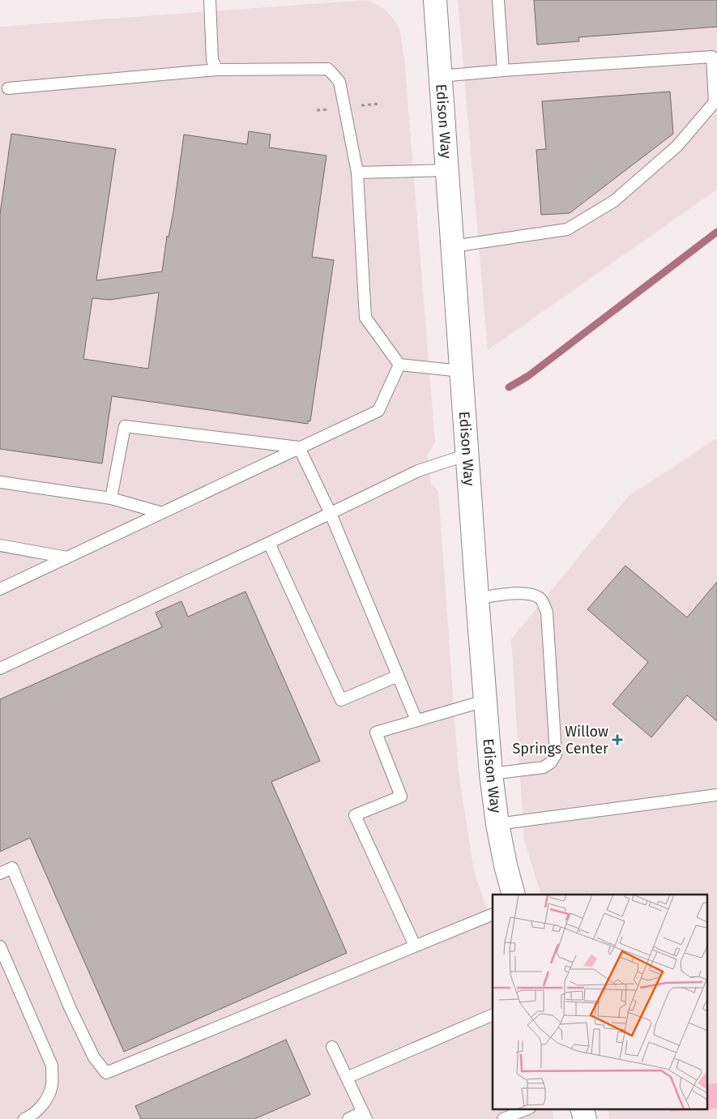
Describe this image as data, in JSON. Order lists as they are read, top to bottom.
{
  "streets": {
    "street": ["Edison Way"]
  },
  "places": {
    "health": ["Willow Springs Center"]
  }
}
